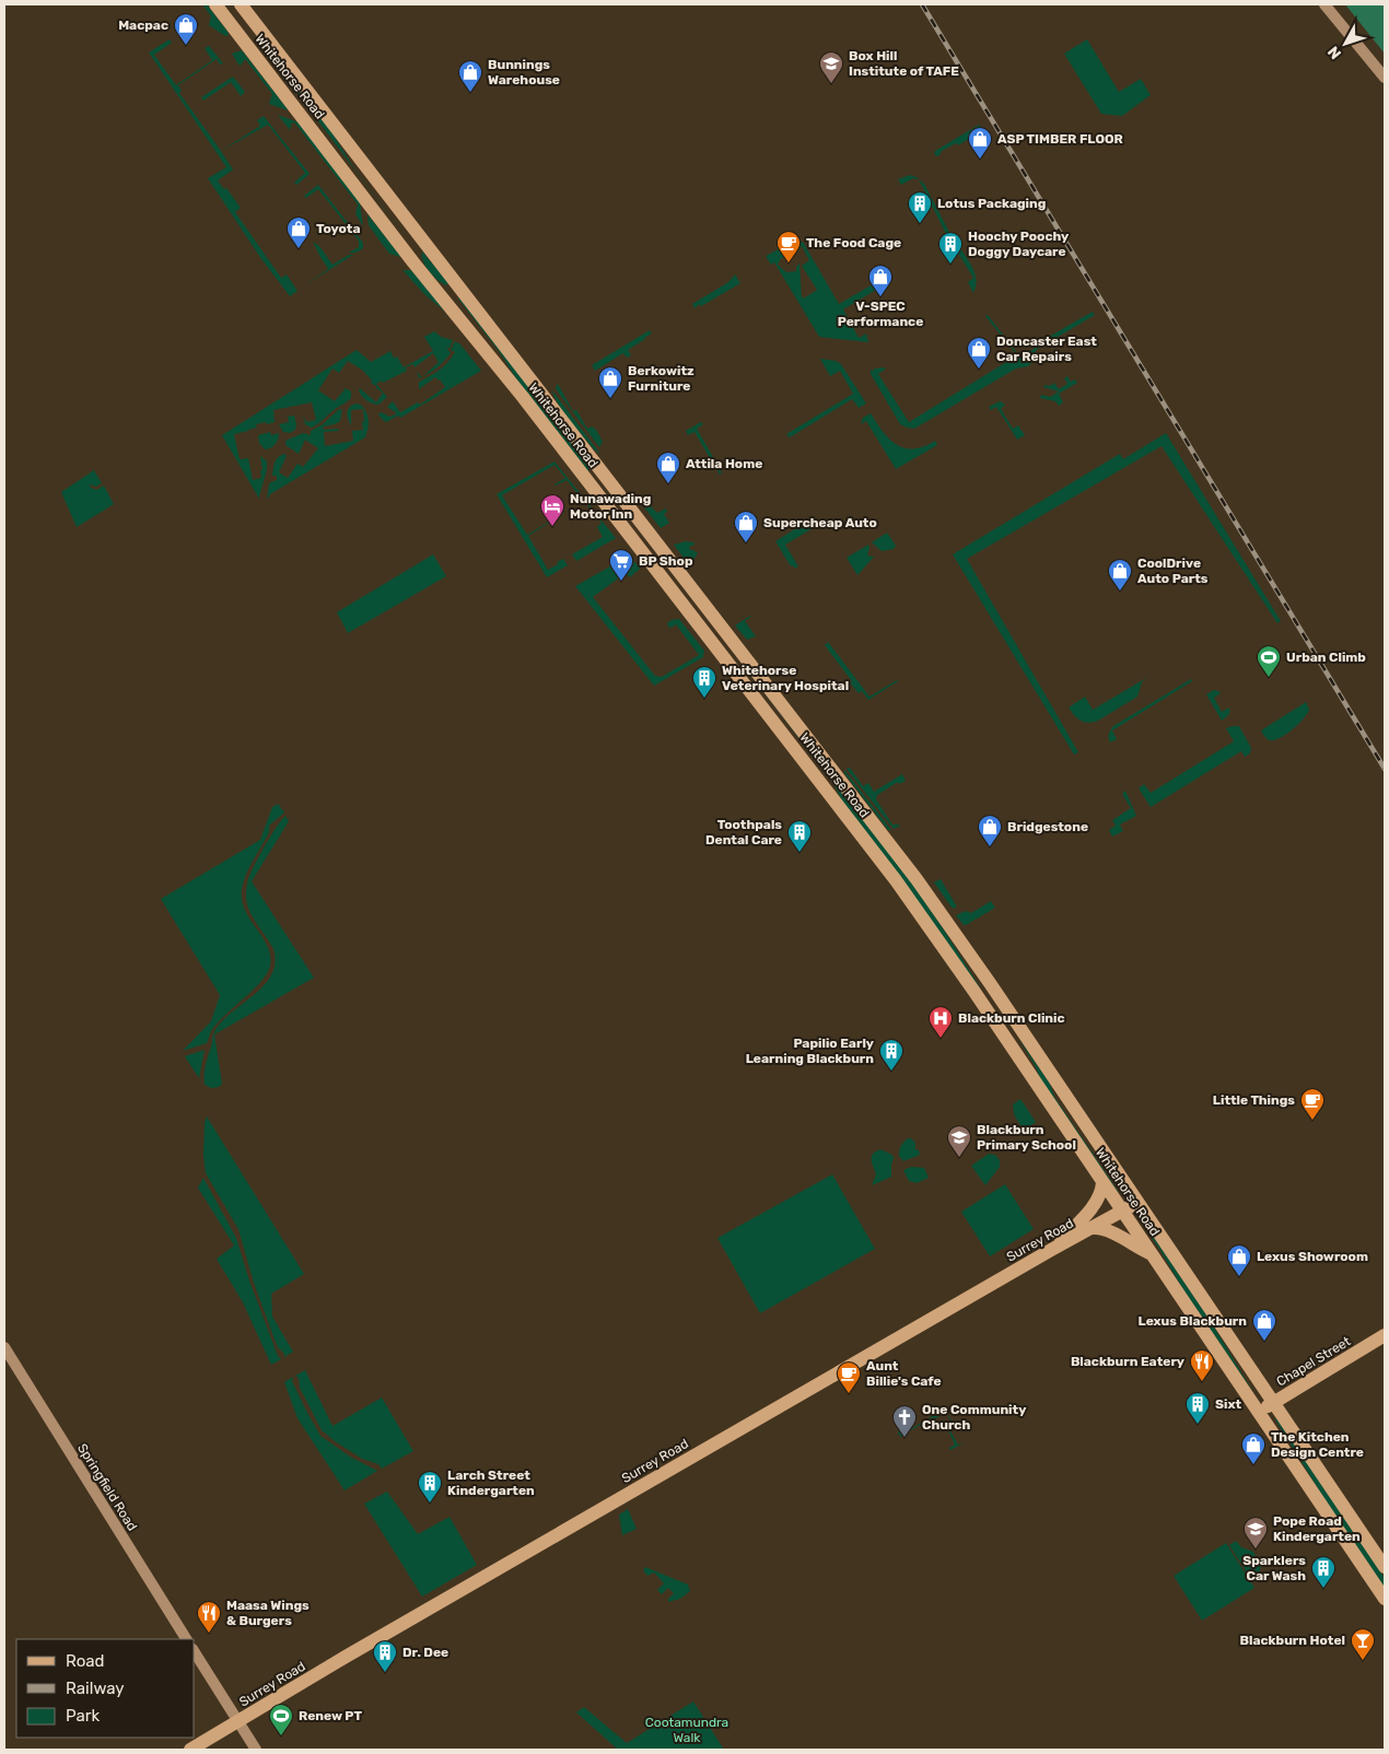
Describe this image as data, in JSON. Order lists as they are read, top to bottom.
{
  "streets": {
    "main road": [
      "Whitehorse Road",
      "Surrey Road",
      "Chapel Street",
      "Springfield Road"
    ]
  },
  "crossings": [
    ["Whitehorse Road", "Surrey Road"],
    ["Whitehorse Road", "Chapel Street"]
  ],
  "parks": ["Cootamundra Walk"],
  "places": {
    "shop": [
      "Macpac",
      "Bunnings Warehouse",
      "ASP TIMBER FLOOR",
      "Toyota",
      "V-SPEC Performance",
      "Doncaster East Car Repairs",
      "Berkowitz Furniture",
      "Attila Home",
      "Supercheap Auto",
      "CoolDrive Auto Parts",
      "Bridgestone",
      "Lexus Showroom",
      "Lexus Blackburn",
      "The Kitchen Design Centre"
    ],
    "school or university": ["Box Hill Institute of TAFE", "Blackburn Primary School", "Pope Road Kindergarten"],
    "building": [
      "Lotus Packaging",
      "Hoochy Poochy Doggy Daycare",
      "Whitehorse Veterinary Hospital",
      "Toothpals Dental Care",
      "Papilio Early Learning Blackburn",
      "Sixt",
      "Larch Street Kindergarten",
      "Sparklers Car Wash",
      "Dr. Dee"
    ],
    "cafe": ["The Food Cage", "Little Things", "Aunt Billie's Cafe"],
    "hotel": ["Nunawading Motor Inn"],
    "supermarket": ["BP Shop"],
    "sports": ["Urban Climb", "Renew PT"],
    "hospital": ["Blackburn Clinic"],
    "restaurant": ["Blackburn Eatery", "Maasa Wings & Burgers"],
    "church": ["One Community Church"],
    "bar": ["Blackburn Hotel"]
  },
  "legend": ["Road", "Railway", "Park"],
  "north": "bottom left"
}
